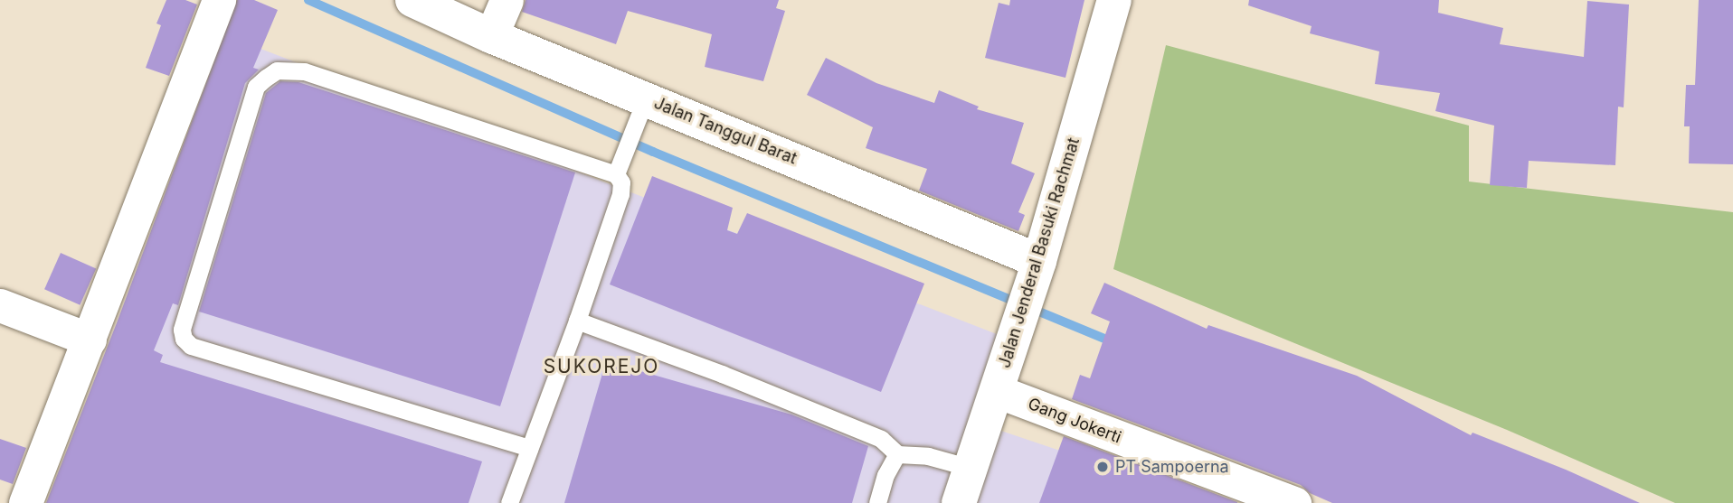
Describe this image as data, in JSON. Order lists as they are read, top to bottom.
{
  "streets": {
    "street": ["Jalan Tanggul Barat", "Jalan Jenderal Basuki Rachmat", "Gang Jokerti"]
  },
  "crossings": [
    ["Jalan Tanggul Barat", "Jalan Jenderal Basuki Rachmat"],
    ["Jalan Jenderal Basuki Rachmat", "Gang Jokerti"]
  ],
  "districts": ["SUKOREJO"],
  "places": ["PT Sampoerna"]
}
